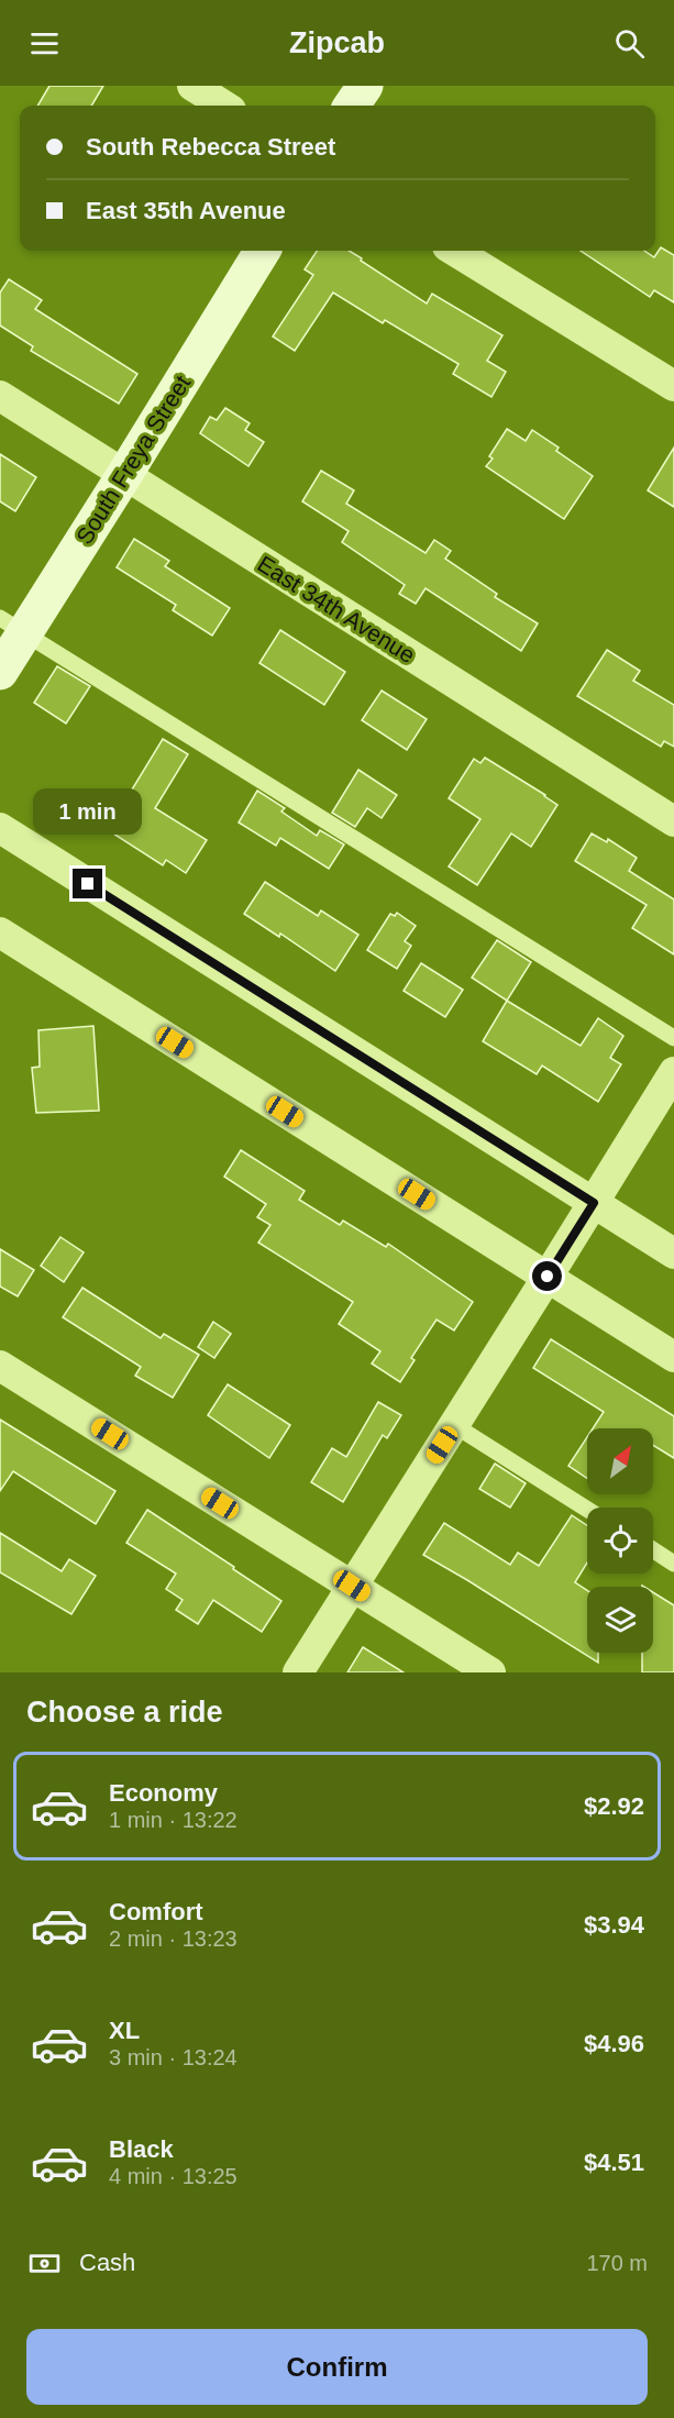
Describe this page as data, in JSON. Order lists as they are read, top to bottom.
{
  "streets": {
    "main road": ["South Freya Street"],
    "street": ["East 34th Avenue"]
  },
  "crossings": [
    ["South Freya Street", "East 34th Avenue"]
  ],
  "north": "top right",
  "page": {
    "header": "Zipcab",
    "banner": ["South Rebecca Street", "East 35th Avenue"],
    "bubble": "1 min",
    "heading": "Choose a ride",
    "list": [
      {
        "name": "Economy",
        "note": "1 min · 13:22",
        "value": "$2.92"
      },
      {
        "name": "Comfort",
        "note": "2 min · 13:23",
        "value": "$3.94"
      },
      {
        "name": "XL",
        "note": "3 min · 13:24",
        "value": "$4.96"
      },
      {
        "name": "Black",
        "note": "4 min · 13:25",
        "value": "$4.51"
      }
    ],
    "pay": ["Cash", "170 m"],
    "buttons": "Confirm"
  }
}
